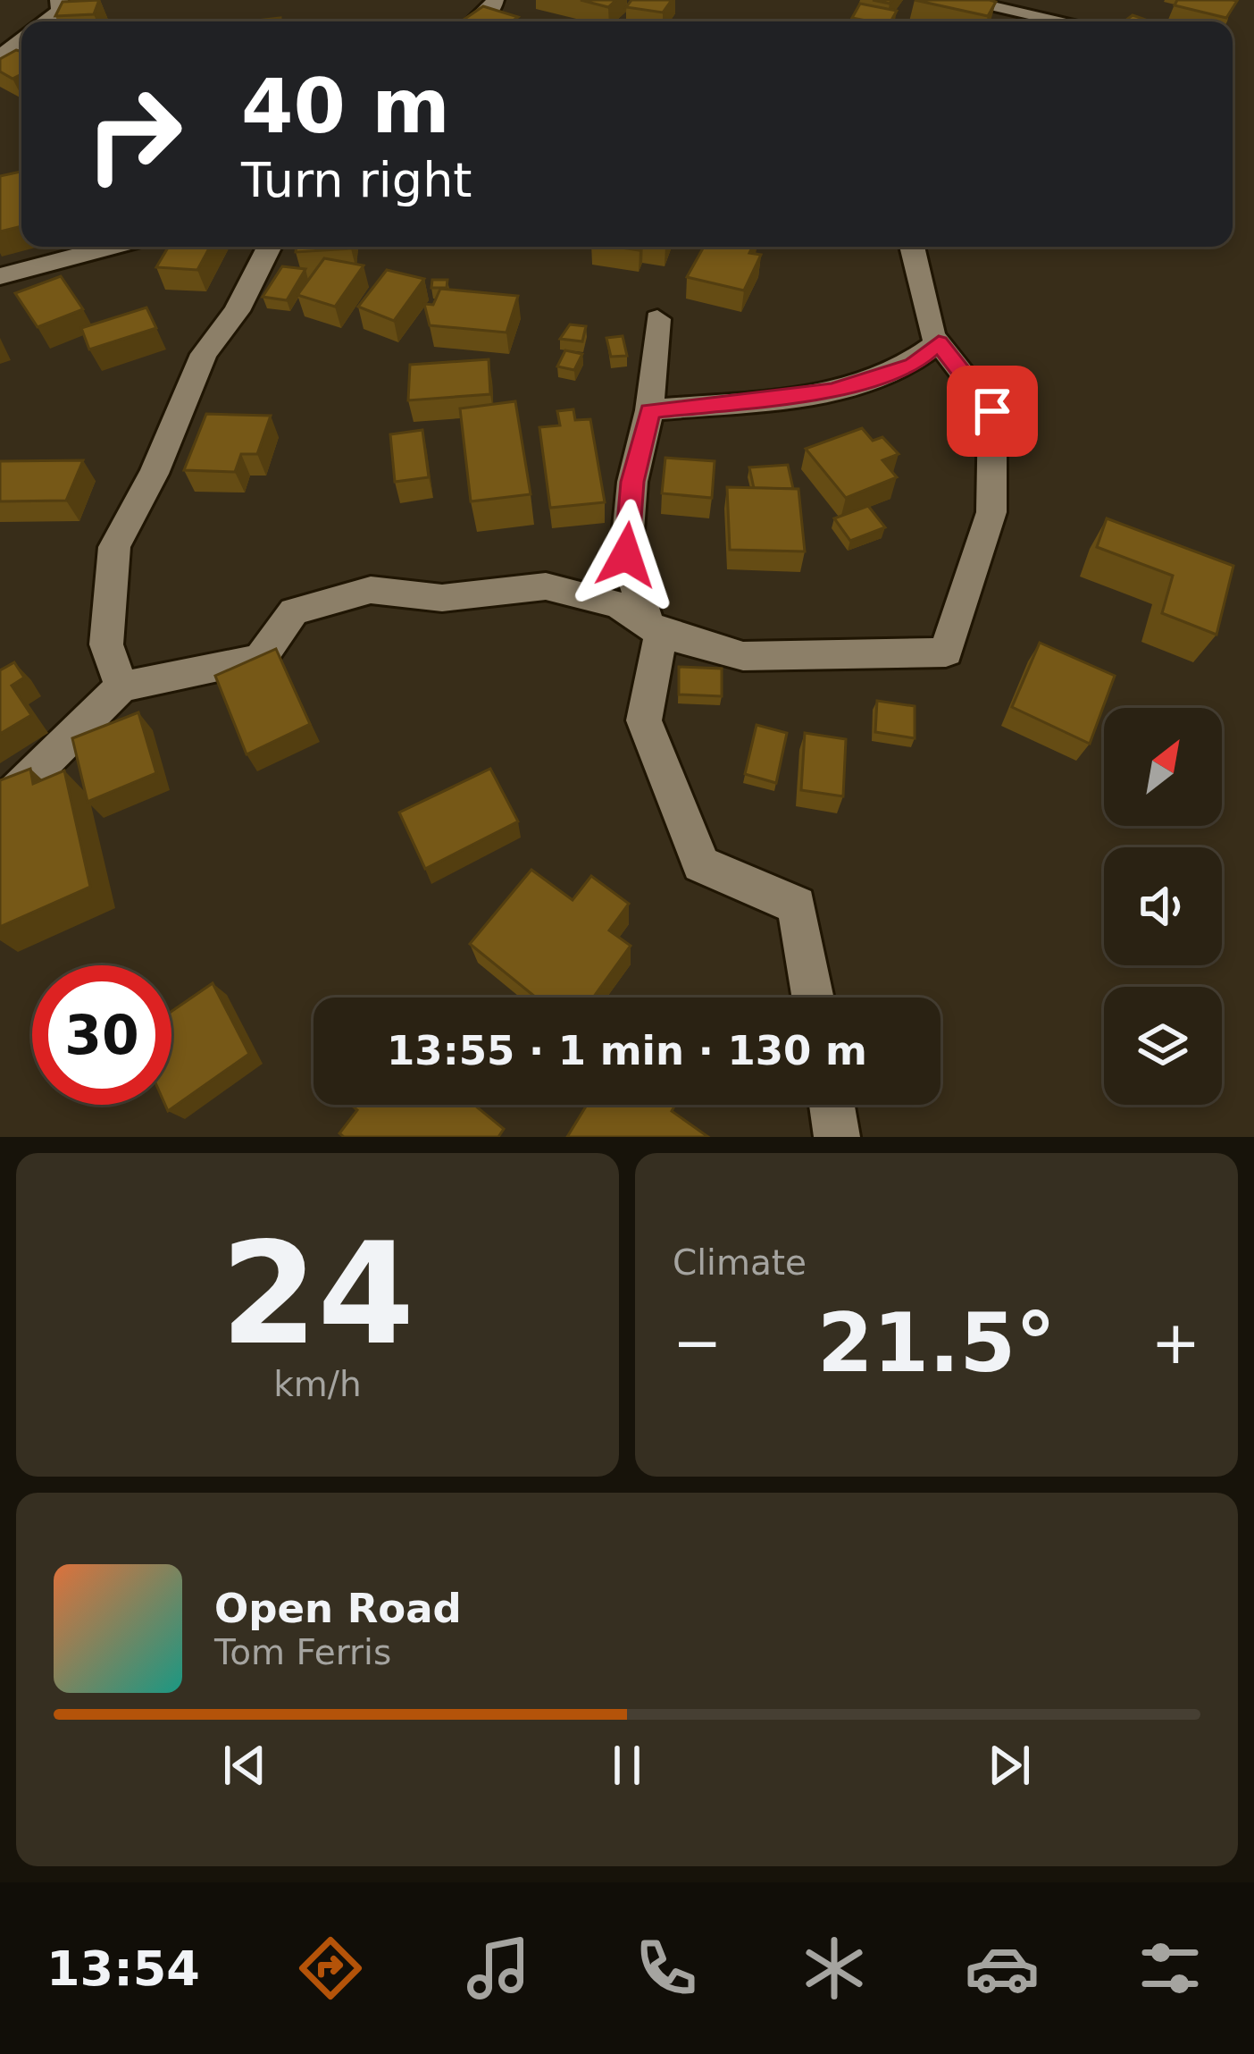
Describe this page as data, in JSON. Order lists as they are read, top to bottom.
{
  "north": "top right",
  "page": {
    "turn": ["40 m", "Turn right"],
    "limit": "30",
    "trip": "13:55 · 1 min · 130 m",
    "tile": [
      ["24", "km/h"],
      "Climate"
    ],
    "heat": ["−", "21.5°", "+"],
    "song": ["Open Road", "Tom Ferris"],
    "tabs": "13:54"
  }
}
